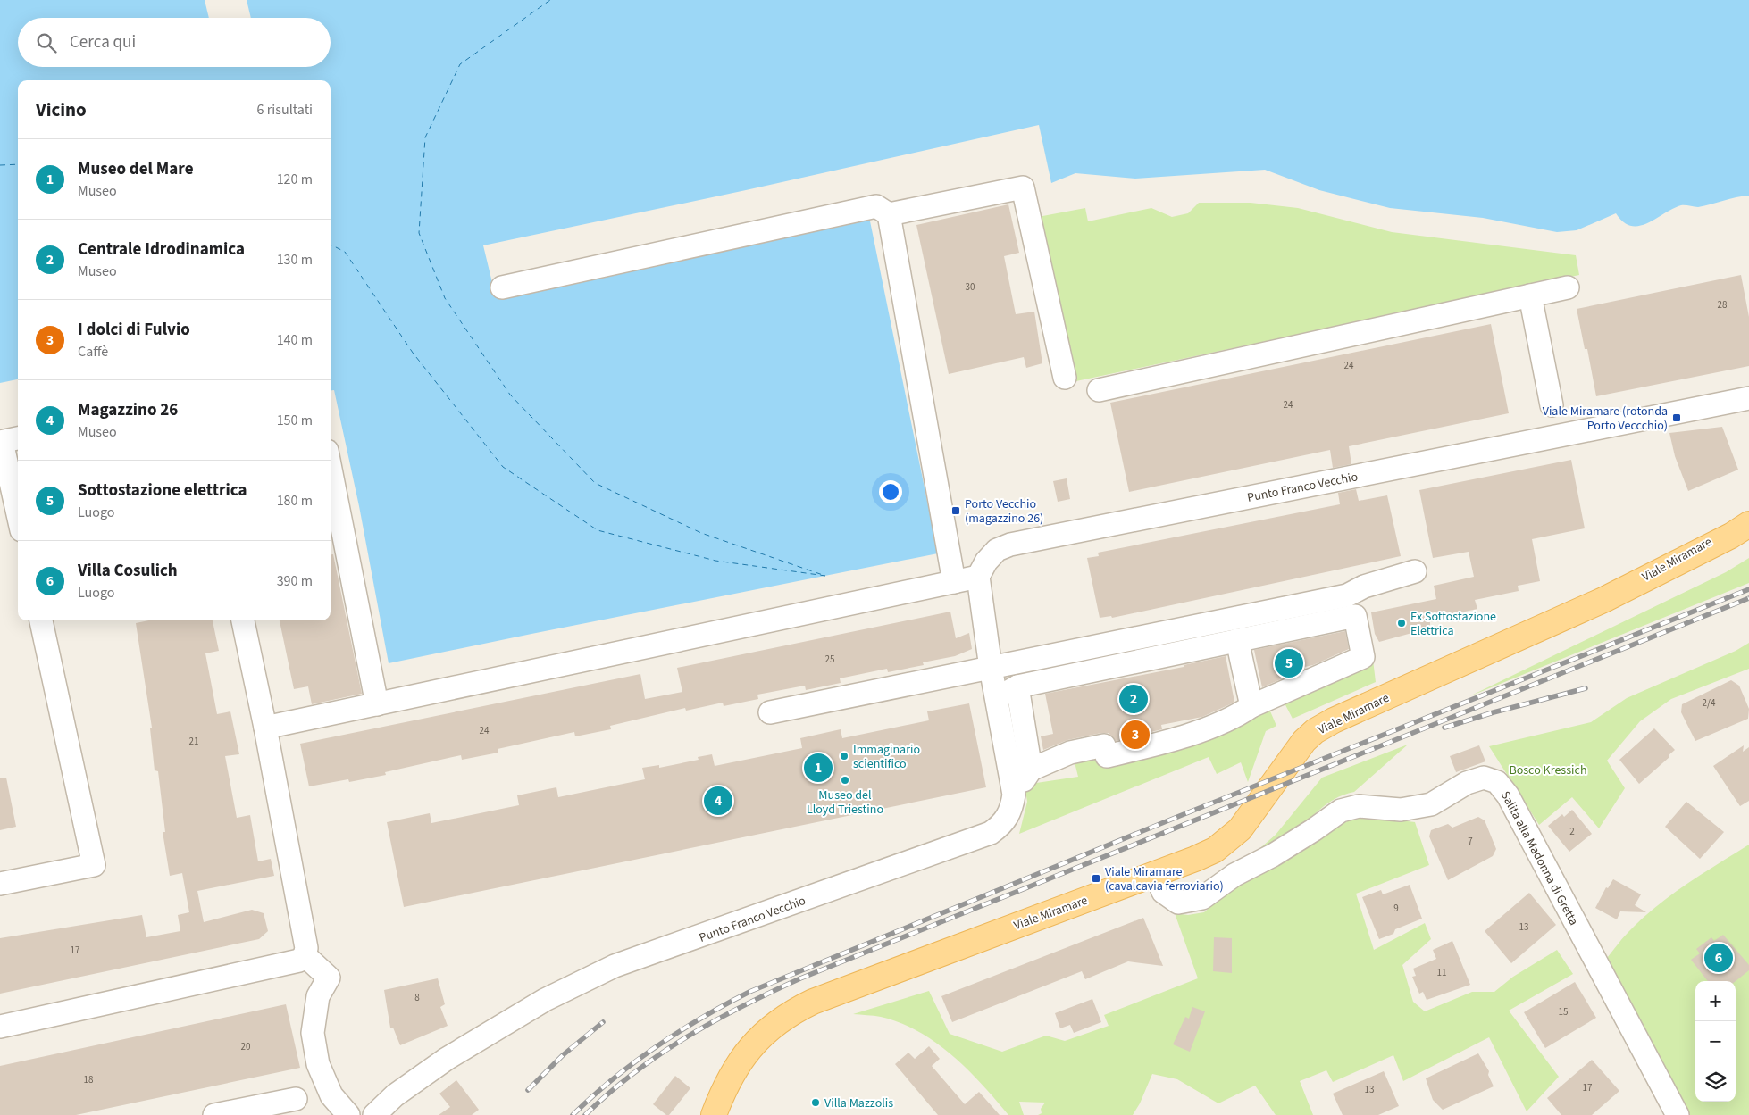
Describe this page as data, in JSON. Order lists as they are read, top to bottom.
{
  "streets": {
    "main road": ["Viale Miramare"],
    "street": ["Punto Franco Vecchio", "Salita alla Madonna di Gretta"]
  },
  "crossings": [
    ["Viale Miramare", "Salita alla Madonna di Gretta"]
  ],
  "parks": ["Bosco Kressich"],
  "places": {
    "transit": ["Viale Miramare (rotonda Porto Veccchio)", "Porto Vecchio (magazzino 26)", "Viale Miramare (cavalcavia ferroviario)"],
    "other": [
      "Ex Sottostazione Elettrica",
      "Immaginario scientifico",
      "Museo del Lloyd Triestino",
      "Villa Mazzolis"
    ]
  },
  "house_numbers": [
    "30",
    "28",
    "24",
    "24",
    "25",
    "2/4",
    "24",
    "21",
    "2",
    "7",
    "9",
    "13",
    "17",
    "11",
    "8",
    "15",
    "20",
    "18",
    "17",
    "13"
  ],
  "page": {
    "search": "Cerca qui",
    "heading": ["Vicino", "6 risultati"],
    "list": [
      {
        "mark": "1",
        "name": "Museo del Mare",
        "note": "Museo",
        "value": "120 m"
      },
      {
        "mark": "2",
        "name": "Centrale Idrodinamica",
        "note": "Museo",
        "value": "130 m"
      },
      {
        "mark": "3",
        "name": "I dolci di Fulvio",
        "note": "Caffè",
        "value": "140 m"
      },
      {
        "mark": "4",
        "name": "Magazzino 26",
        "note": "Museo",
        "value": "150 m"
      },
      {
        "mark": "5",
        "name": "Sottostazione elettrica",
        "note": "Luogo",
        "value": "180 m"
      },
      {
        "mark": "6",
        "name": "Villa Cosulich",
        "note": "Luogo",
        "value": "390 m"
      }
    ],
    "pins": [
      "5",
      "2",
      "3",
      "1",
      "4",
      "6"
    ],
    "map_buttons": ["+", "−"]
  }
}
